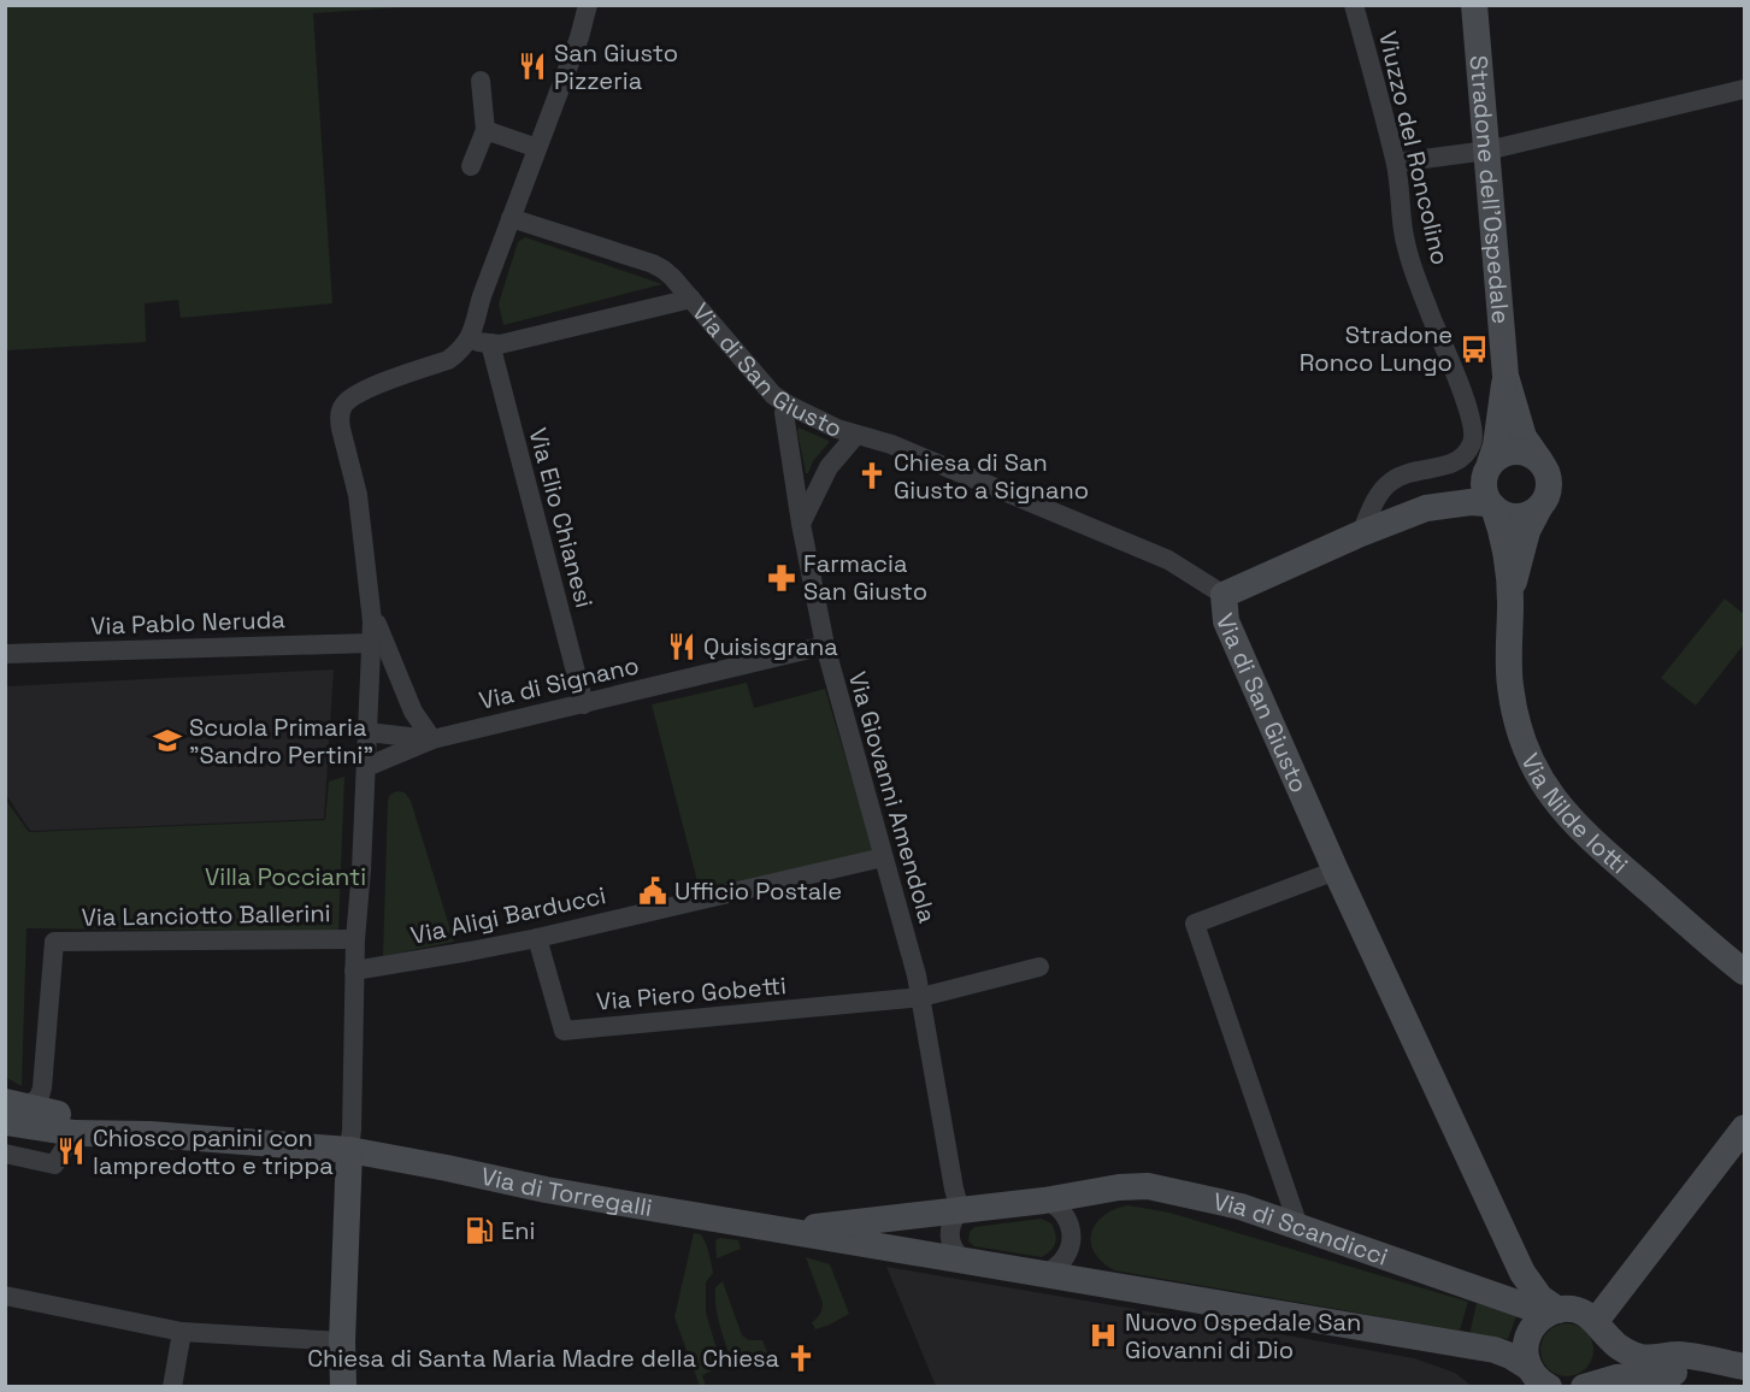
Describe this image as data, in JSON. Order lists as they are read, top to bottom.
{
  "streets": {
    "main road": [
      "Stradone dell'Ospedale",
      "Via di San Giusto",
      "Via Nilde Iotti",
      "Via di Torregalli",
      "Via di Scandicci"
    ],
    "street": [
      "Viuzzo del Roncolino",
      "Via Elio Chianesi",
      "Via Pablo Neruda",
      "Via di Signano",
      "Via Giovanni Amendola",
      "Via Lanciotto Ballerini",
      "Via Aligi Barducci",
      "Via Piero Gobetti"
    ]
  },
  "crossings": [
    ["Stradone dell'Ospedale", "Via Nilde Iotti"],
    ["Via di San Giusto", "Via Giovanni Amendola"],
    ["Via di San Giusto", "Via di Scandicci"],
    ["Via Elio Chianesi", "Via di Signano"],
    ["Via di Signano", "Via Giovanni Amendola"],
    ["Via Giovanni Amendola", "Via Aligi Barducci"],
    ["Via Giovanni Amendola", "Via Piero Gobetti"],
    ["Via Giovanni Amendola", "Via di Torregalli"],
    ["Via Giovanni Amendola", "Via di Scandicci"],
    ["Via Aligi Barducci", "Via Piero Gobetti"],
    ["Via di Torregalli", "Via di Scandicci"]
  ],
  "parks": ["Villa Poccianti"],
  "places": {
    "restaurant": ["San Giusto Pizzeria", "Quisisgrana", "Chiosco panini con lampredotto e trippa"],
    "bus stop": ["Stradone Ronco Lungo"],
    "church": ["Chiesa di San Giusto a Signano", "Chiesa di Santa Maria Madre della Chiesa"],
    "pharmacy": ["Farmacia San Giusto"],
    "school or university": ["Scuola Primaria \"Sandro Pertini\""],
    "public building": ["Ufficio Postale"],
    "fuel station": ["Eni"],
    "hospital": ["Nuovo Ospedale San Giovanni di Dio"]
  }
}
